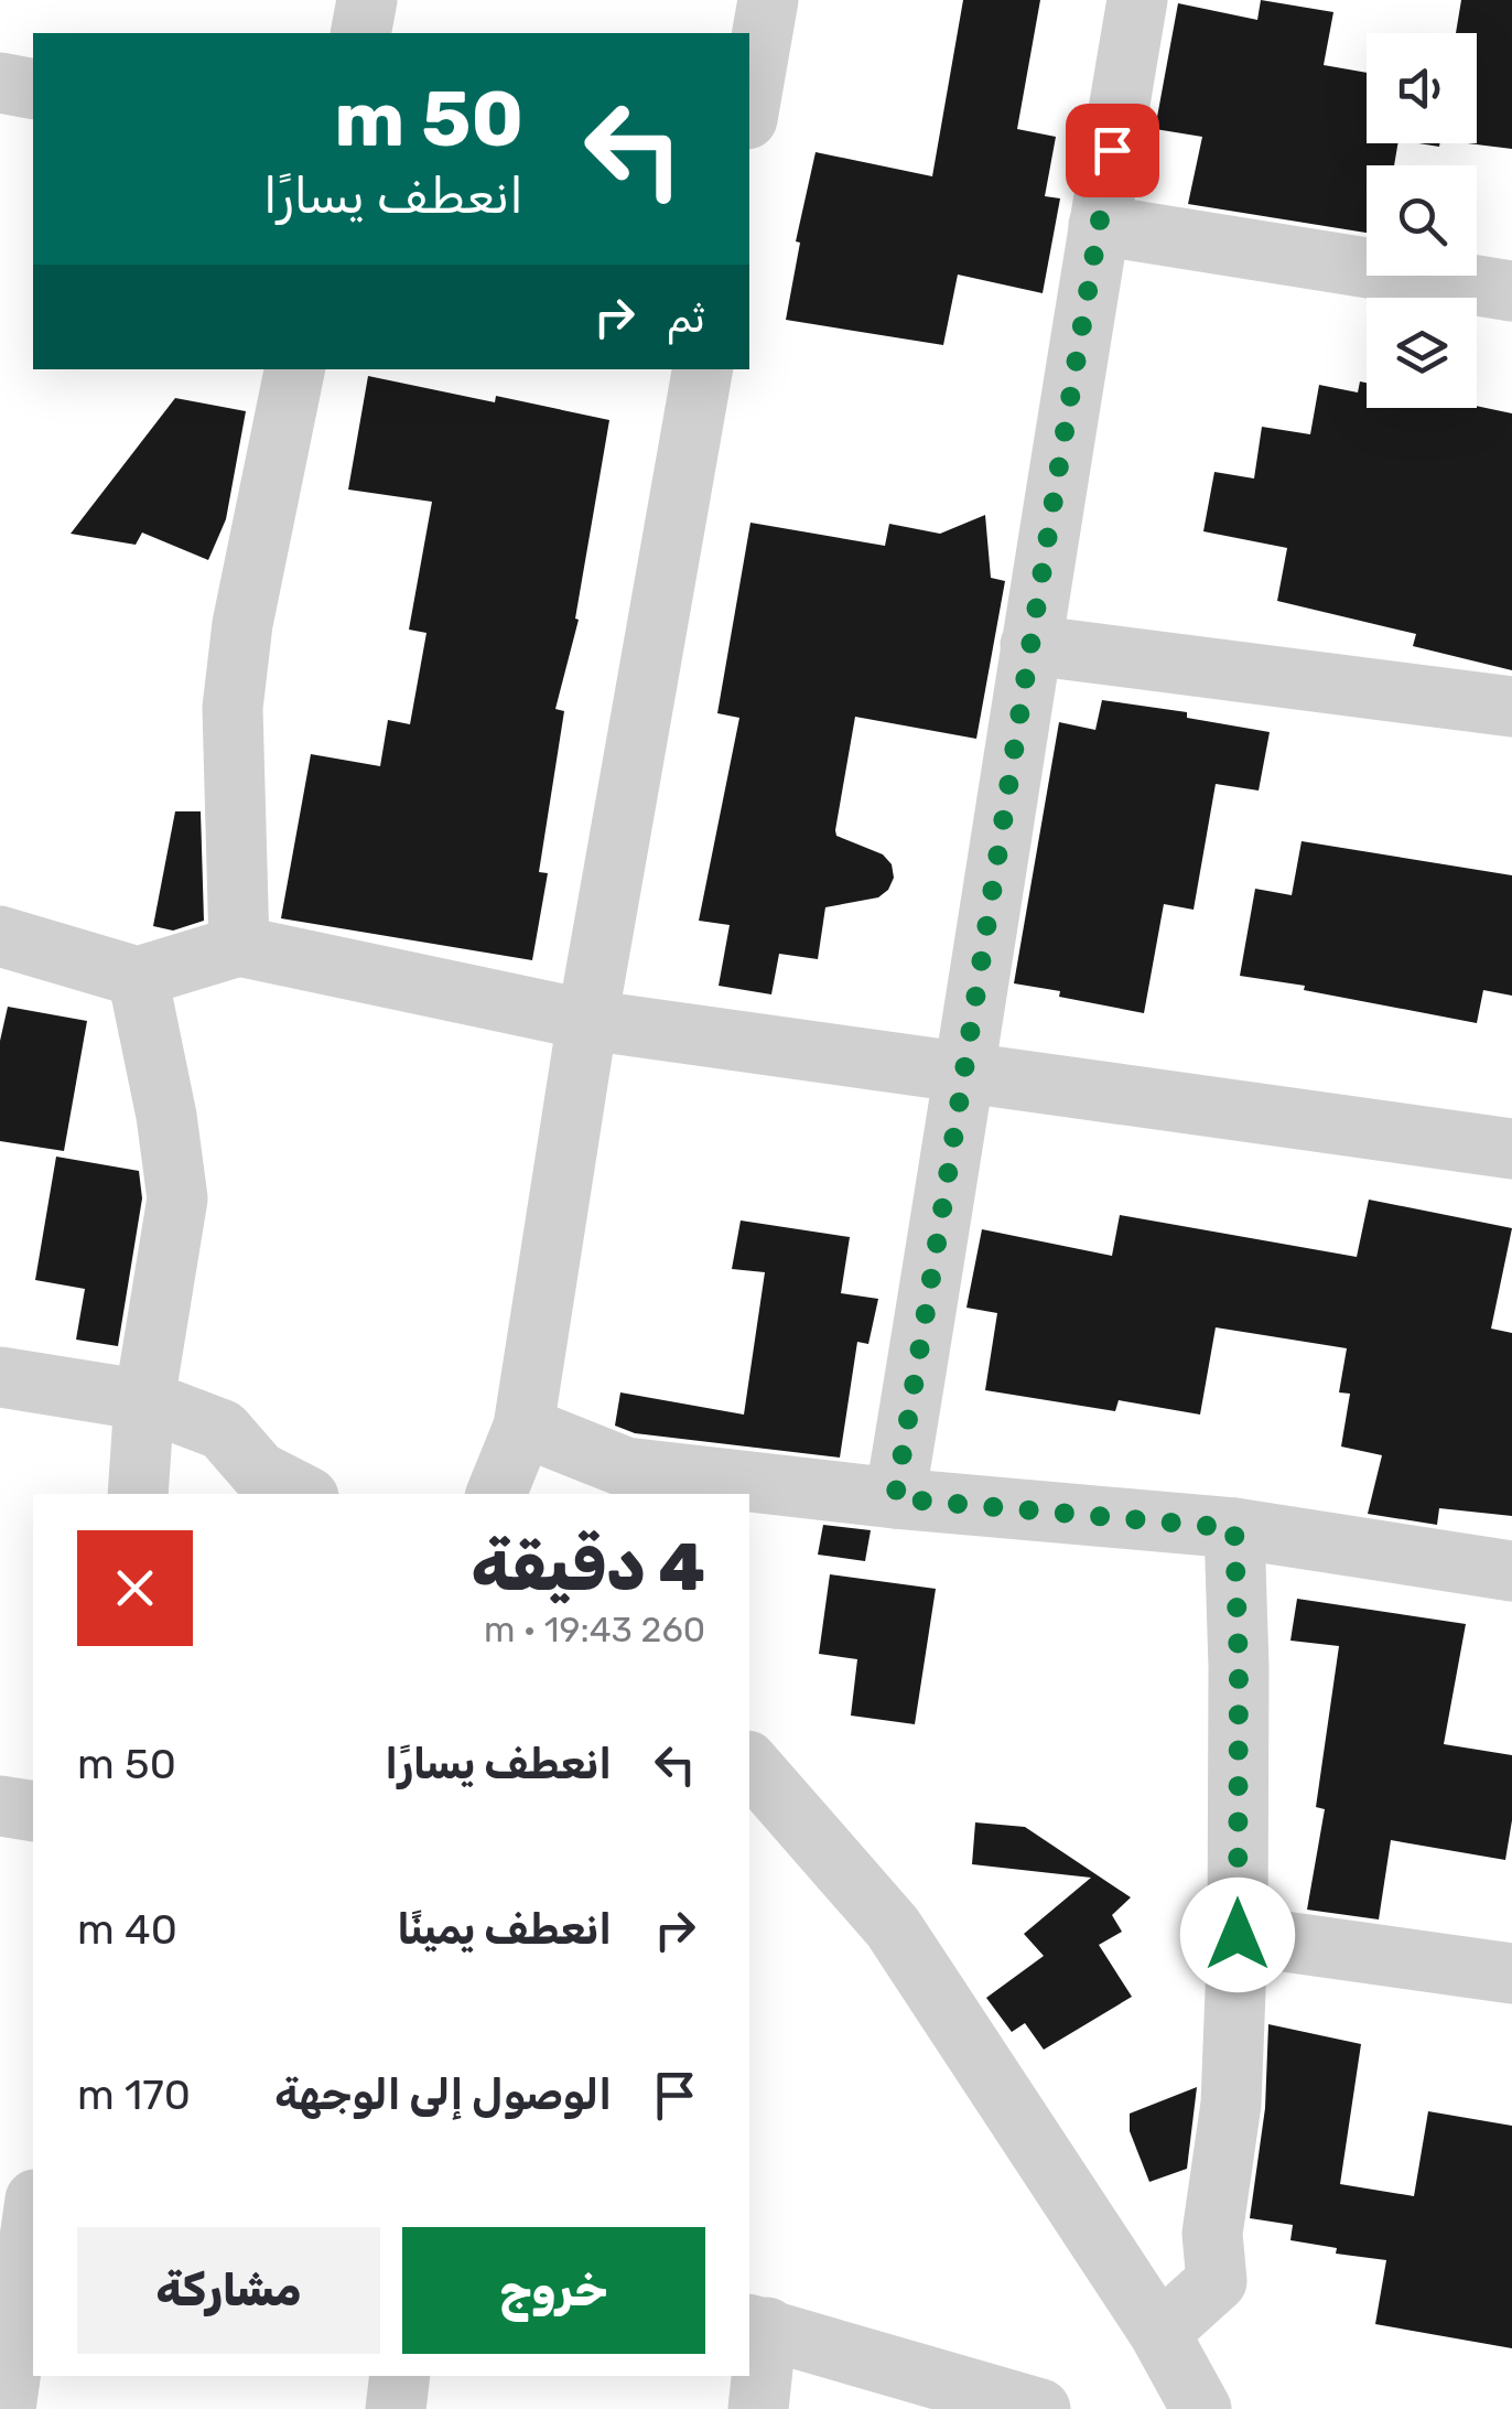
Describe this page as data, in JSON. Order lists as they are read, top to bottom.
{
  "page": {
    "turn": ["50 m", "انعطف يسارًا"],
    "then": "ثم",
    "heading": ["4 دقيقة", "260 m · 19:43"],
    "list": [
      {
        "name": "انعطف يسارًا",
        "value": "50 m"
      },
      {
        "name": "انعطف يمينًا",
        "value": "40 m"
      },
      {
        "name": "الوصول إلى الوجهة",
        "value": "170 m"
      }
    ],
    "buttons": ["خروج", "مشاركة"]
  }
}
